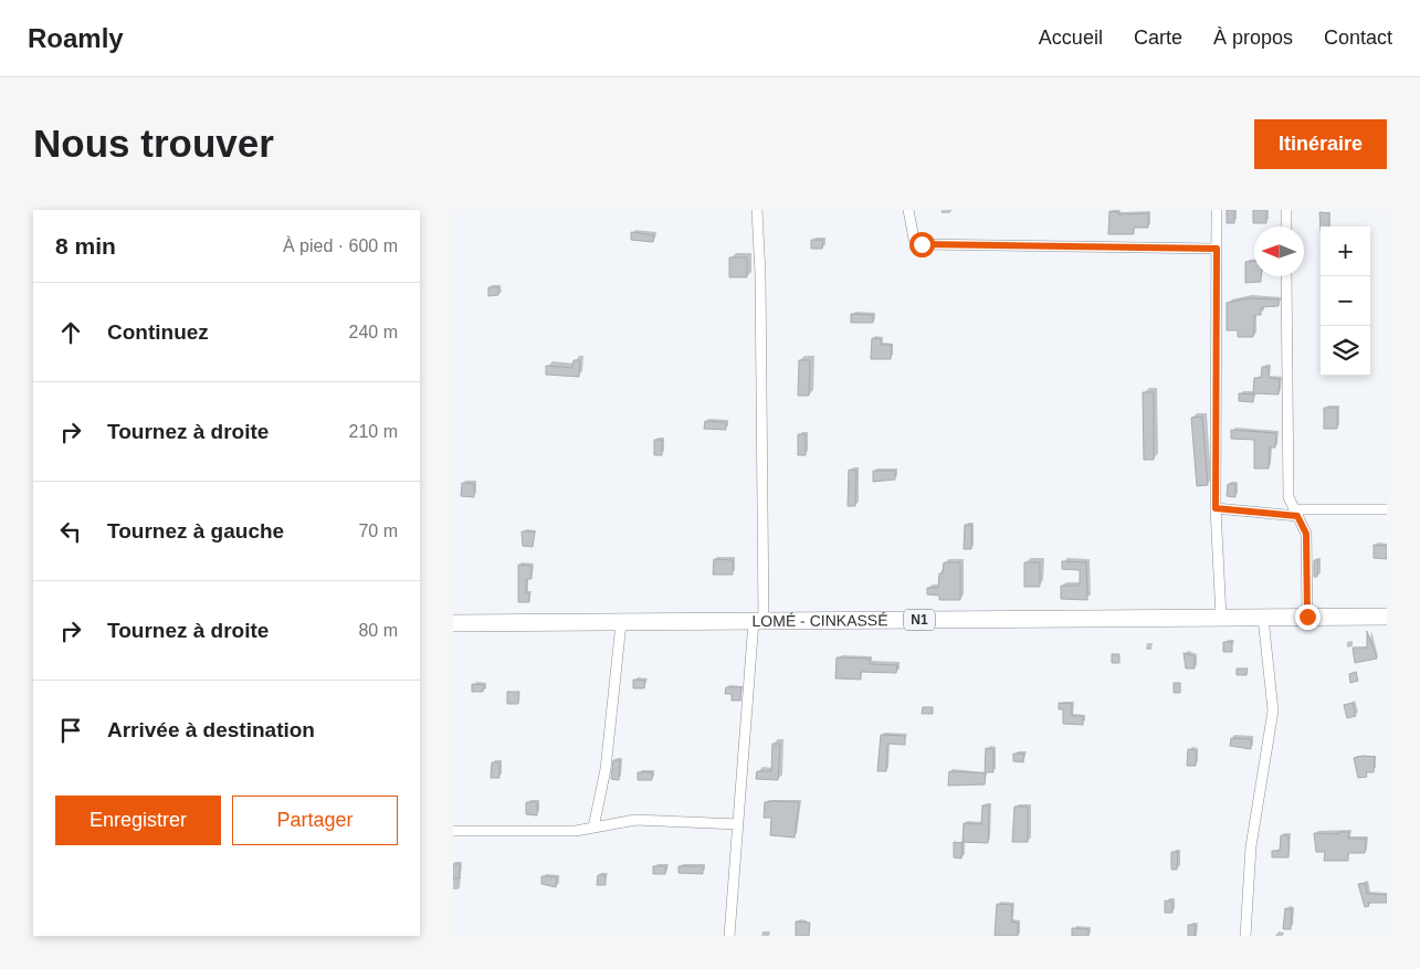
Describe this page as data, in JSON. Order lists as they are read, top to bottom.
{
  "streets": {
    "highway": ["N1", "LOMÉ - CINKASSÉ"]
  },
  "north": "left",
  "page": {
    "header": "Roamly",
    "nav": [
      "Accueil",
      "Carte",
      "À propos",
      "Contact"
    ],
    "buttons": [
      "Itinéraire",
      ["Enregistrer", "Partager"]
    ],
    "title": "Nous trouver",
    "heading": ["8 min", "À pied · 600 m"],
    "map_buttons": ["+", "−"],
    "list": [
      ["Continuez", "240 m"],
      ["Tournez à droite", "210 m"],
      ["Tournez à gauche", "70 m"],
      ["Tournez à droite", "80 m"],
      "Arrivée à destination"
    ]
  }
}
